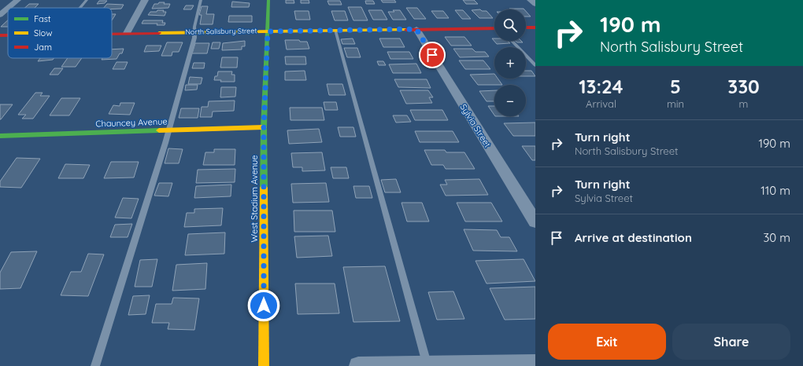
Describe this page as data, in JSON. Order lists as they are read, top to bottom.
{
  "streets": {
    "street": [
      "North Salisbury Street",
      "Chauncey Avenue",
      "Sylvia Street",
      "West Stadium Avenue"
    ]
  },
  "crossings": [
    ["North Salisbury Street", "Sylvia Street"],
    ["North Salisbury Street", "West Stadium Avenue"],
    ["Chauncey Avenue", "West Stadium Avenue"]
  ],
  "legend": ["Fast", "Slow", "Jam"],
  "page": {
    "turn": ["190 m", "North Salisbury Street"],
    "map_buttons": ["+", "−"],
    "eta": [
      "13:24",
      "Arrival",
      "5",
      "min",
      "330",
      "m"
    ],
    "list": [
      {
        "name": "Turn right",
        "note": "North Salisbury Street",
        "value": "190 m"
      },
      {
        "name": "Turn right",
        "note": "Sylvia Street",
        "value": "110 m"
      },
      {
        "name": "Arrive at destination",
        "value": "30 m"
      }
    ],
    "buttons": ["Exit", "Share"]
  }
}
